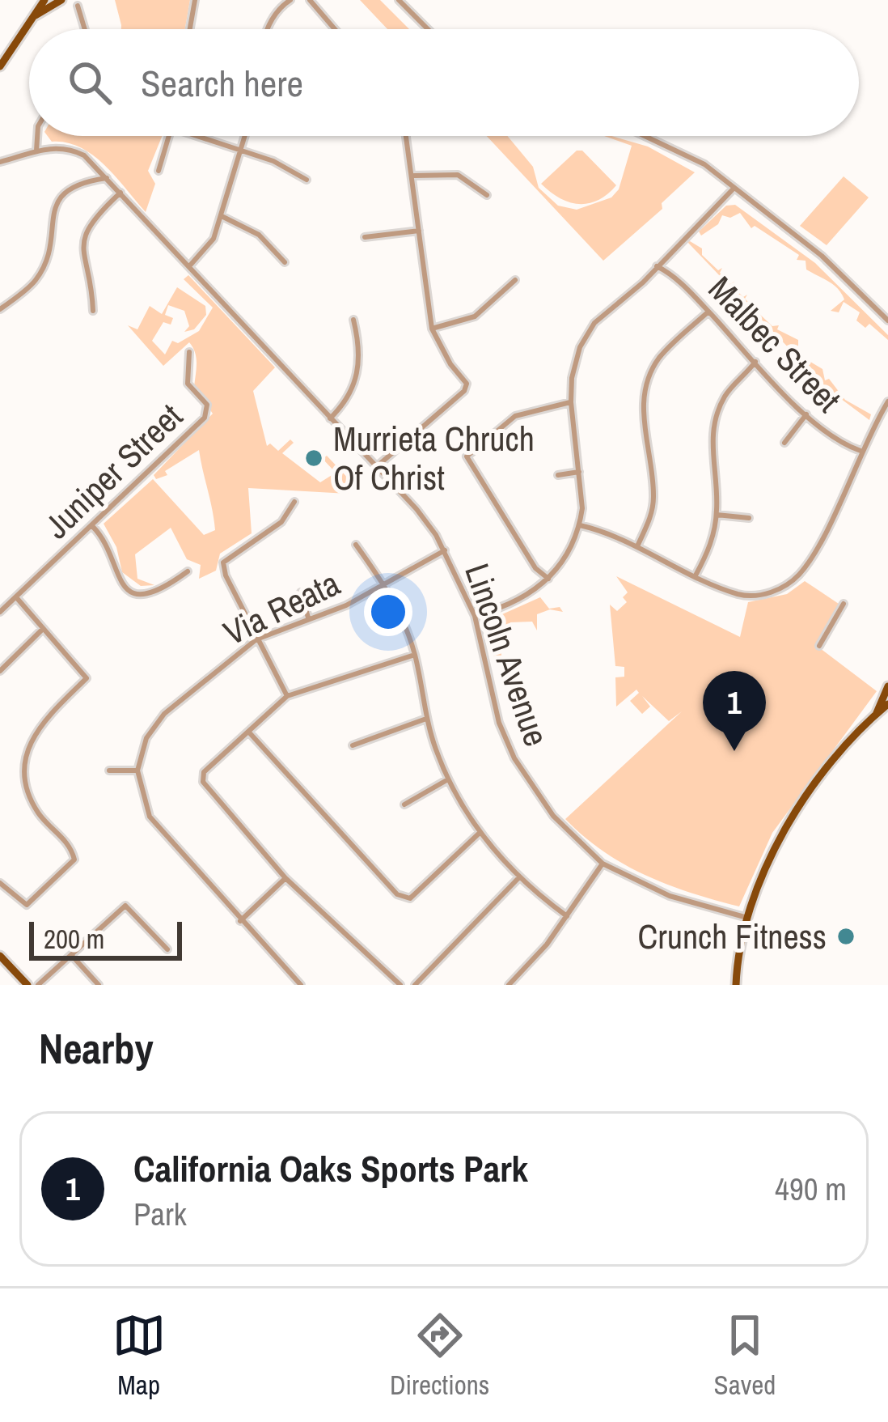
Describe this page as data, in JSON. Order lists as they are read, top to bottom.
{
  "streets": {
    "street": [
      "Malbec Street",
      "Juniper Street",
      "Via Reata",
      "Lincoln Avenue"
    ]
  },
  "crossings": [
    ["Via Reata", "Lincoln Avenue"]
  ],
  "places": ["Murrieta Chruch Of Christ", "Crunch Fitness"],
  "scale_bar": "200 m",
  "page": {
    "search": "Search here",
    "pins": "1",
    "scale": "200 m",
    "heading": "Nearby",
    "list": [
      {
        "mark": "1",
        "name": "California Oaks Sports Park",
        "note": "Park",
        "value": "490 m"
      }
    ],
    "nav": ["Map", "Directions", "Saved"]
  }
}
